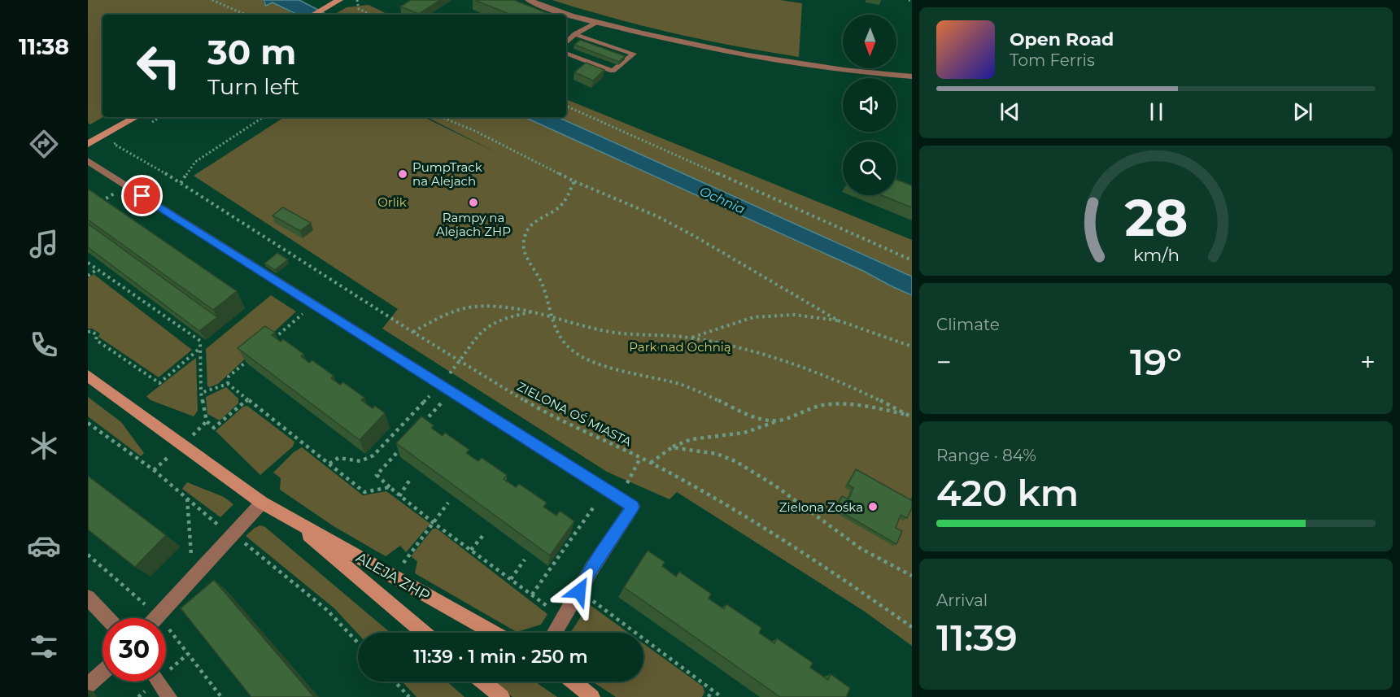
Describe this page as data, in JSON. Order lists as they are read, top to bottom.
{
  "streets": {
    "street": ["ALEJA ZHP"],
    "path": ["ZIELONA OŚ MIASTA"]
  },
  "water": ["Ochnia"],
  "parks": ["Orlik", "Park nad Ochnią"],
  "places": ["PumpTrack na Alejach", "Rampy na Alejach ZHP", "Zielona Zośka"],
  "north": "bottom",
  "page": {
    "tabs": "11:38",
    "turn": ["30 m", "Turn left"],
    "song": ["Open Road", "Tom Ferris"],
    "tile": [
      "Climate",
      ["Range · 84%", "420 km"],
      ["Arrival", "11:39"]
    ],
    "heat": ["−", "19°", "+"],
    "limit": "30",
    "trip": "11:39 · 1 min · 250 m",
    "gauge": ["28", "km/h"]
  }
}
